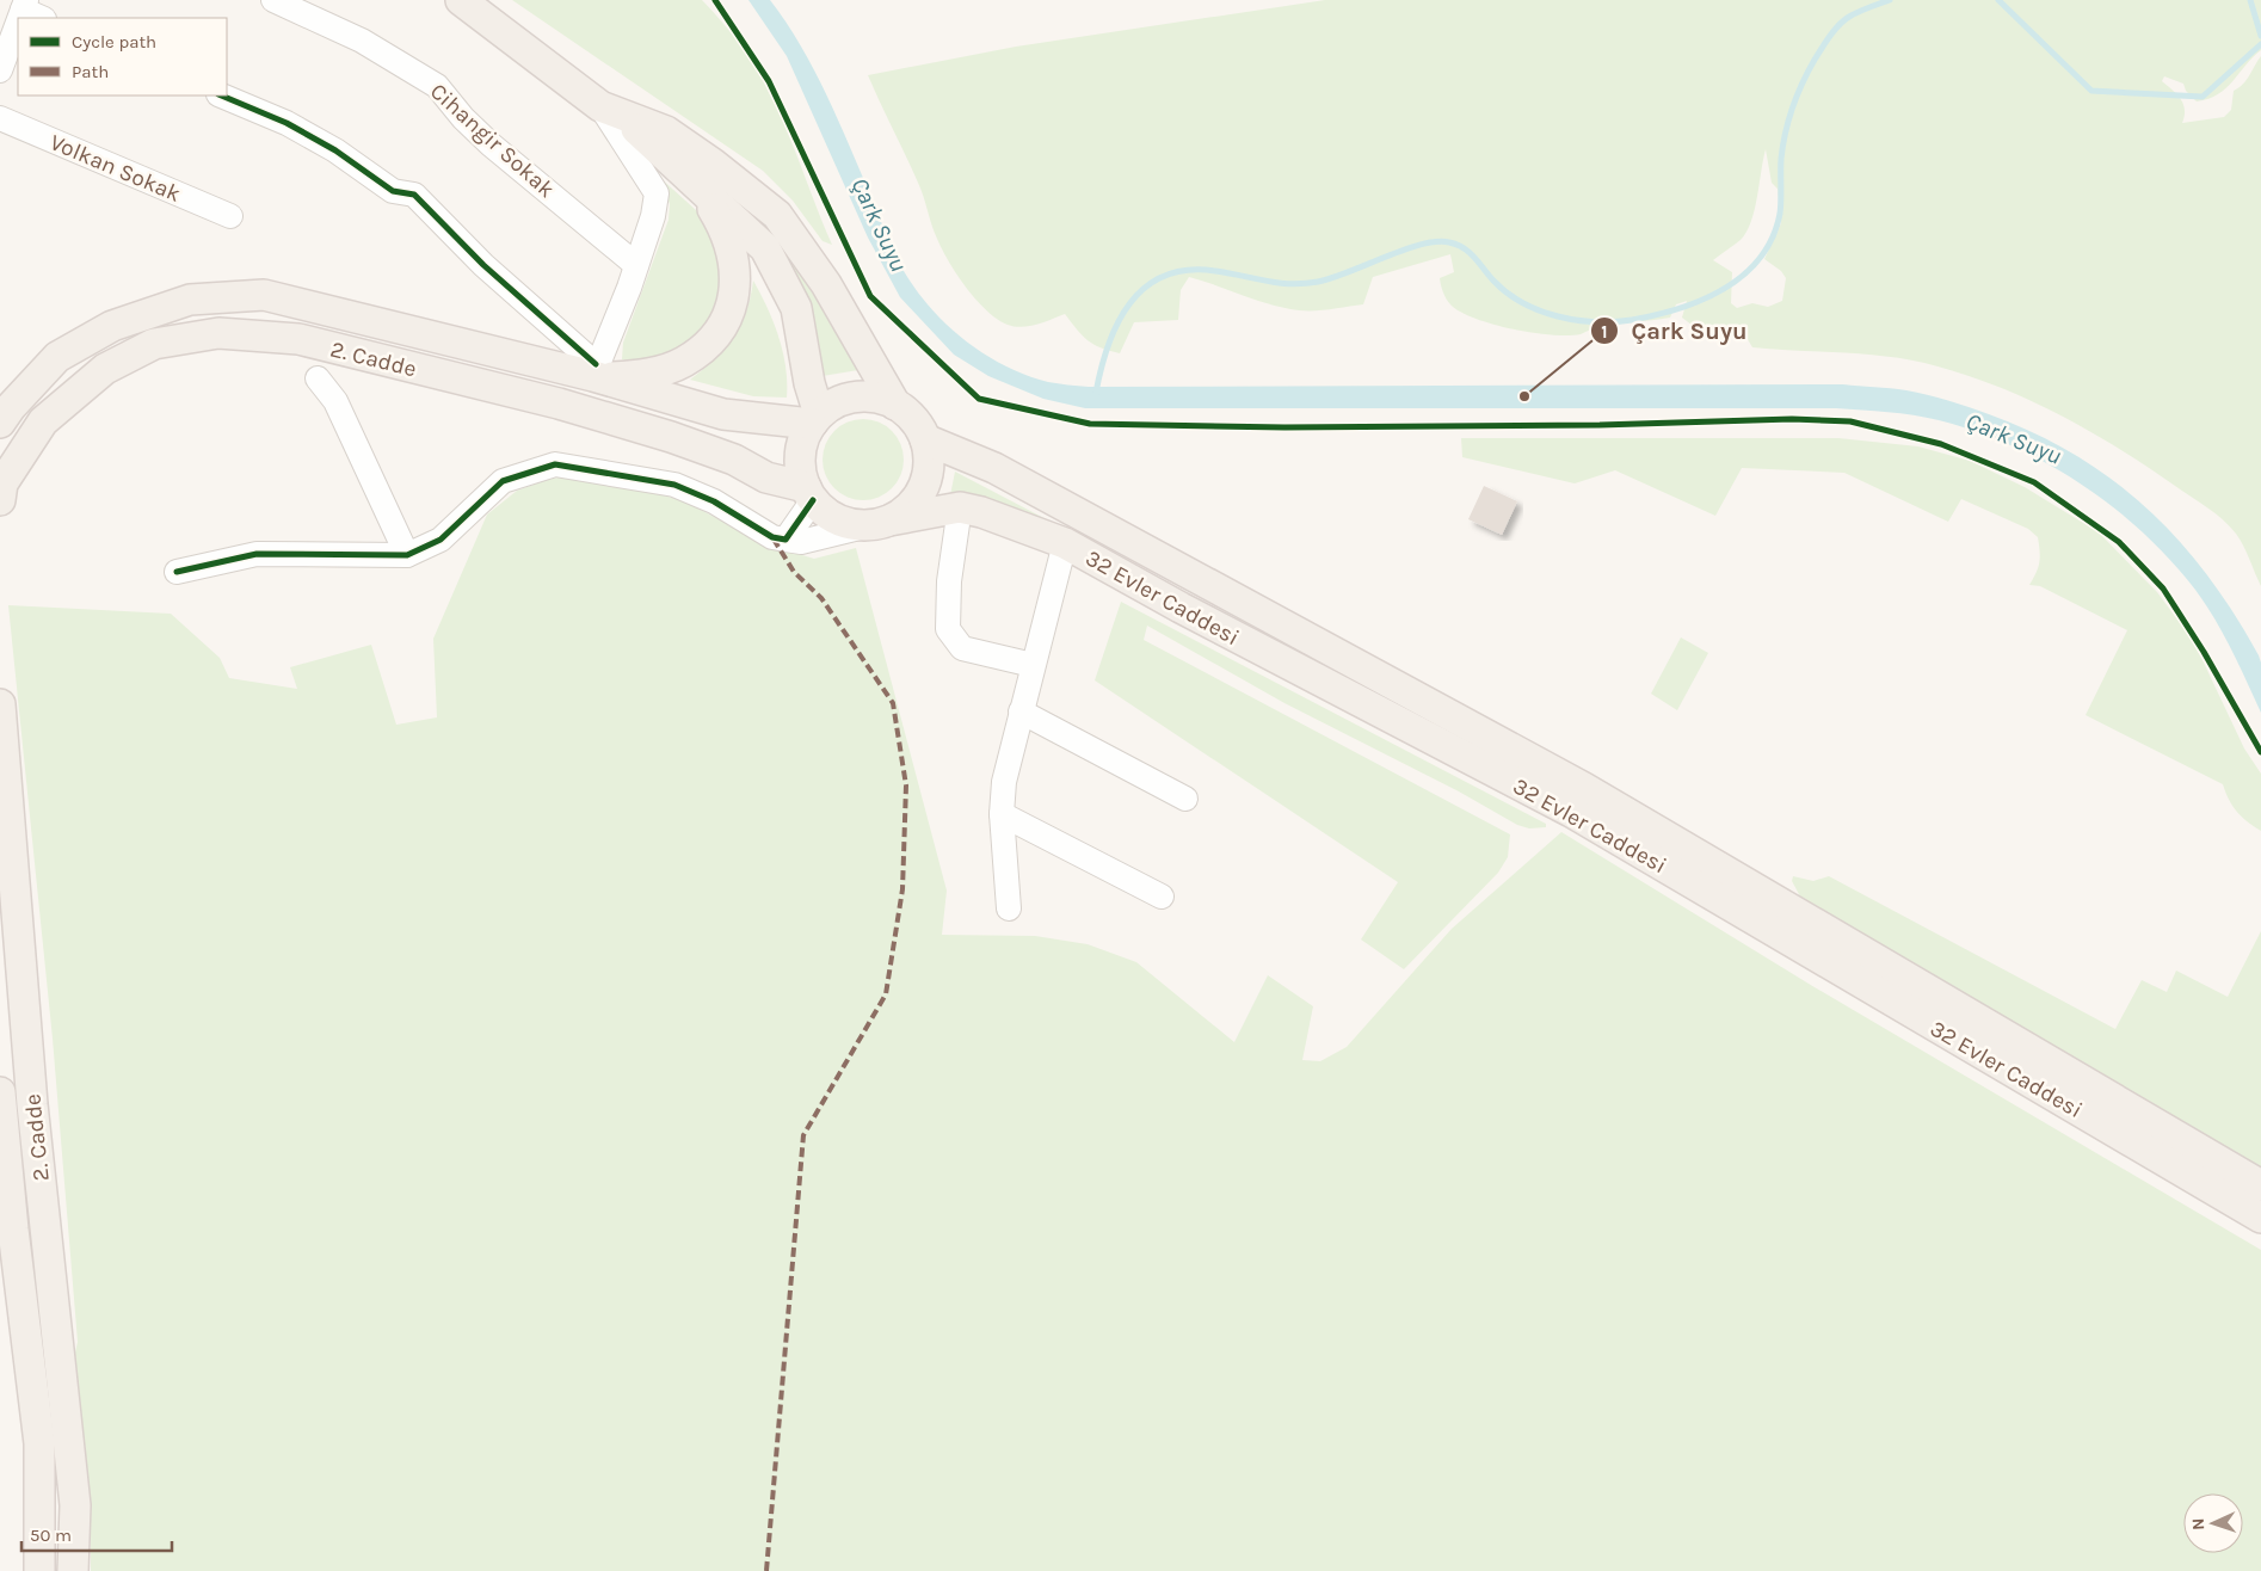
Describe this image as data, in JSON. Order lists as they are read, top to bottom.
{
  "streets": {
    "main road": ["2. Cadde", "32 Evler Caddesi"],
    "street": ["Cihangir Sokak", "Volkan Sokak"]
  },
  "crossings": [
    ["2. Cadde", "32 Evler Caddesi"]
  ],
  "water": ["Çark Suyu"],
  "places": ["Çark Suyu"],
  "legend": ["Cycle path", "Path"],
  "scale_bar": "50 m",
  "north": "left"
}
